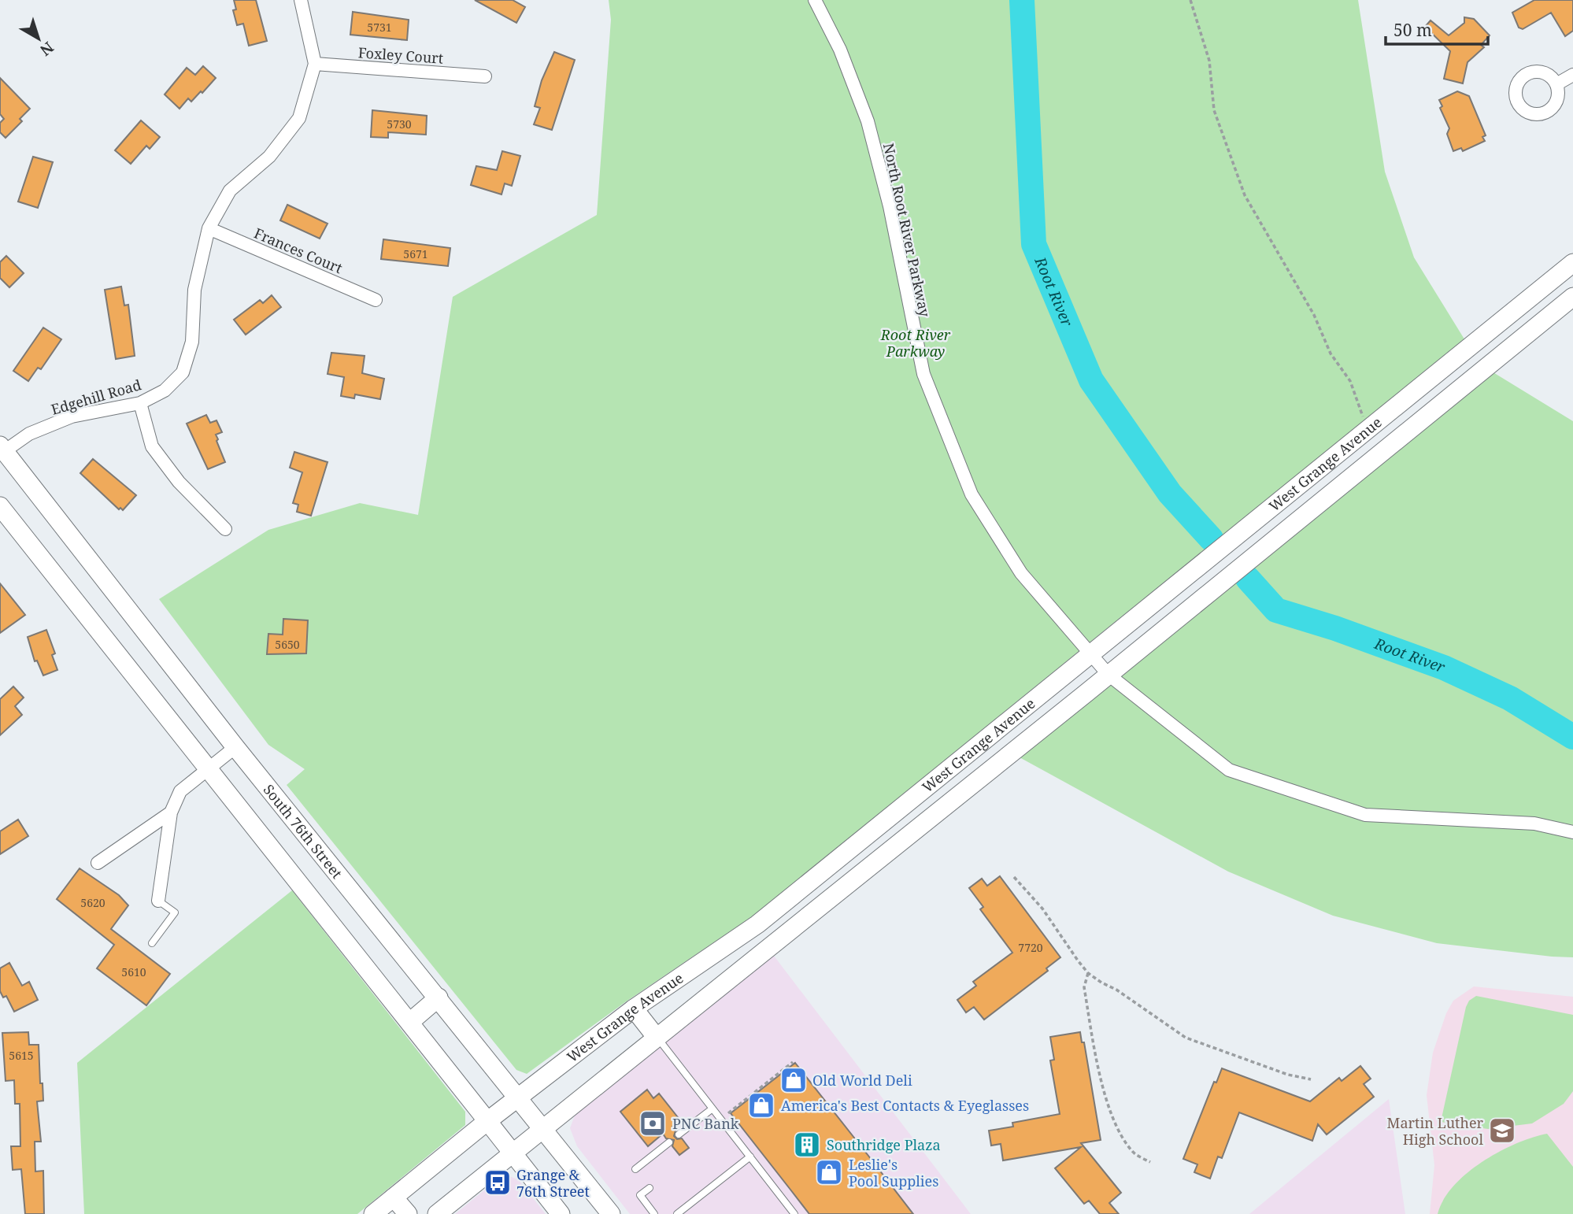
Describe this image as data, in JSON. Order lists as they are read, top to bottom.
{
  "streets": {
    "street": [
      "Foxley Court",
      "North Root River Parkway",
      "Frances Court",
      "Edgehill Road",
      "West Grange Avenue",
      "South 76th Street"
    ]
  },
  "crossings": [
    ["Foxley Court", "Edgehill Road"],
    ["North Root River Parkway", "West Grange Avenue"],
    ["Frances Court", "Edgehill Road"],
    ["Edgehill Road", "South 76th Street"],
    ["West Grange Avenue", "South 76th Street"]
  ],
  "water": ["Root River"],
  "parks": ["Root River Parkway"],
  "places": {
    "shop": ["Old World Deli", "America's Best Contacts & Eyeglasses", "Leslie's Pool Supplies"],
    "bank": ["PNC Bank"],
    "school or university": ["Martin Luther High School"],
    "building": ["Southridge Plaza"],
    "bus stop": ["Grange & 76th Street"]
  },
  "house_numbers": [
    "5731",
    "5730",
    "5671",
    "5650",
    "5620",
    "7720",
    "5610",
    "5615"
  ],
  "scale_bar": "50 m",
  "north": "bottom right"
}
